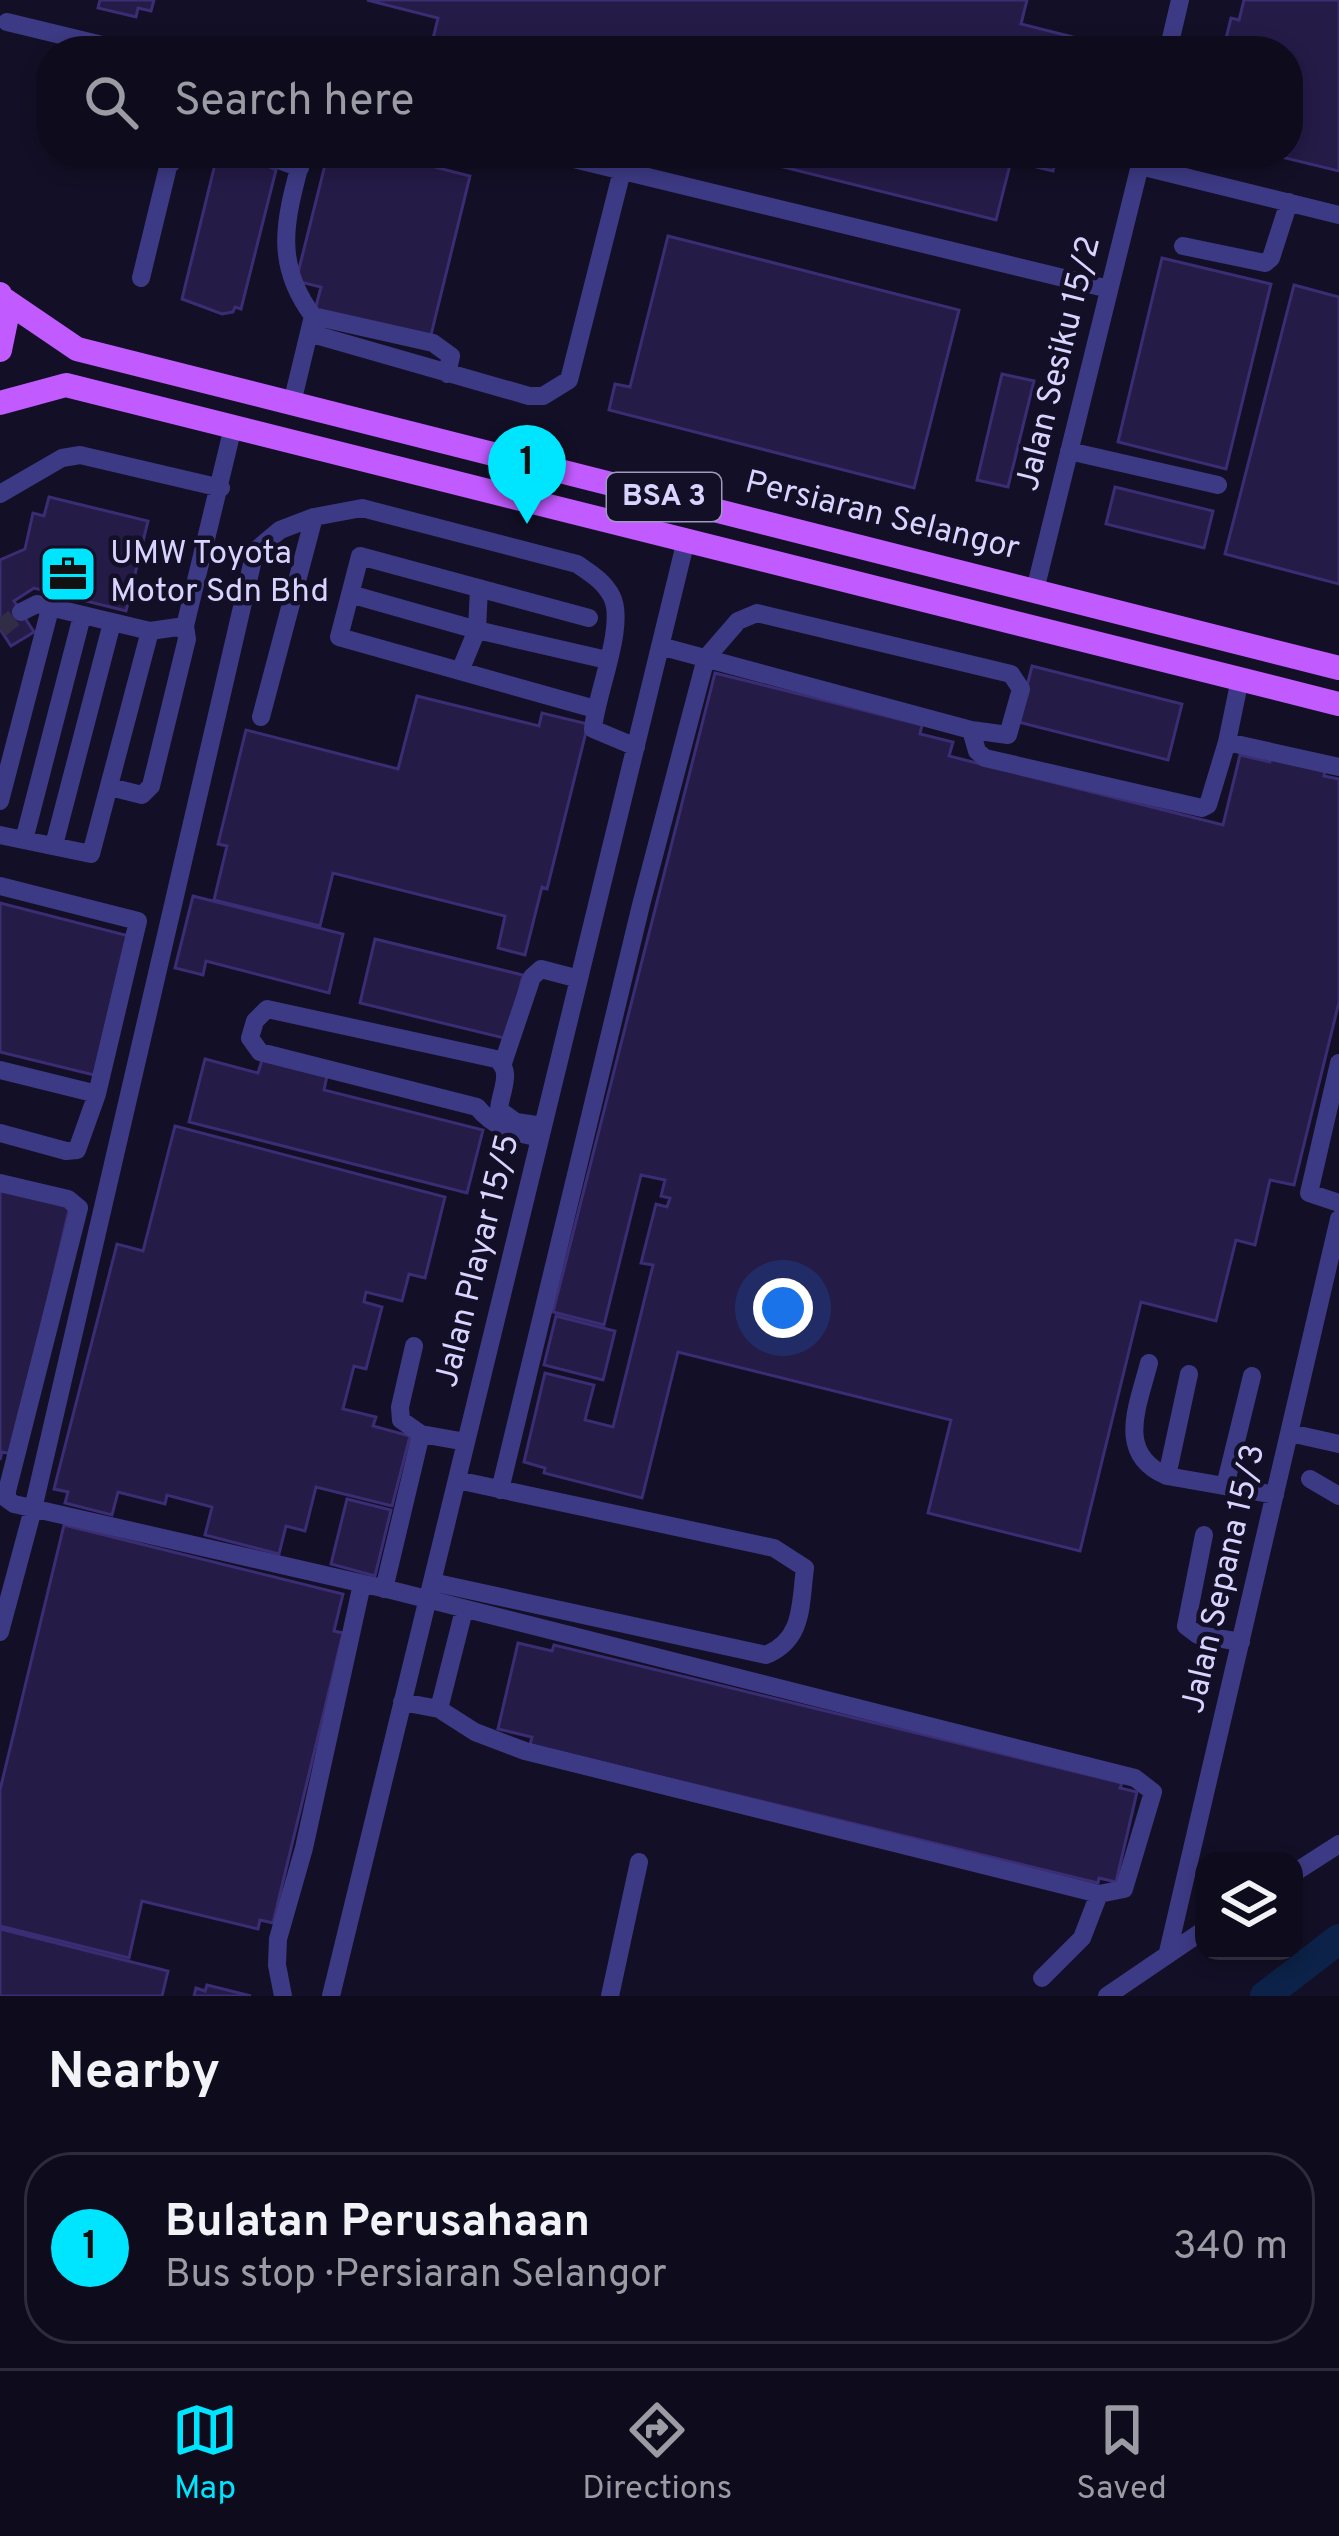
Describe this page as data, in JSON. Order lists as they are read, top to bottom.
{
  "streets": {
    "main road": ["BSA 3", "Persiaran Selangor"],
    "street": ["Jalan Sesiku 15/2", "Jalan Playar 15/5", "Jalan Sepana 15/3"]
  },
  "crossings": [
    ["Jalan Sesiku 15/2", "Persiaran Selangor"],
    ["BSA 3", "Jalan Playar 15/5"]
  ],
  "places": {
    "office": ["UMW Toyota Motor Sdn Bhd"]
  },
  "page": {
    "search": "Search here",
    "pins": "1",
    "heading": "Nearby",
    "list": [
      {
        "mark": "1",
        "name": "Bulatan Perusahaan",
        "note": "Bus stop · Persiaran Selangor",
        "value": "340 m"
      }
    ],
    "nav": ["Map", "Directions", "Saved"]
  }
}
